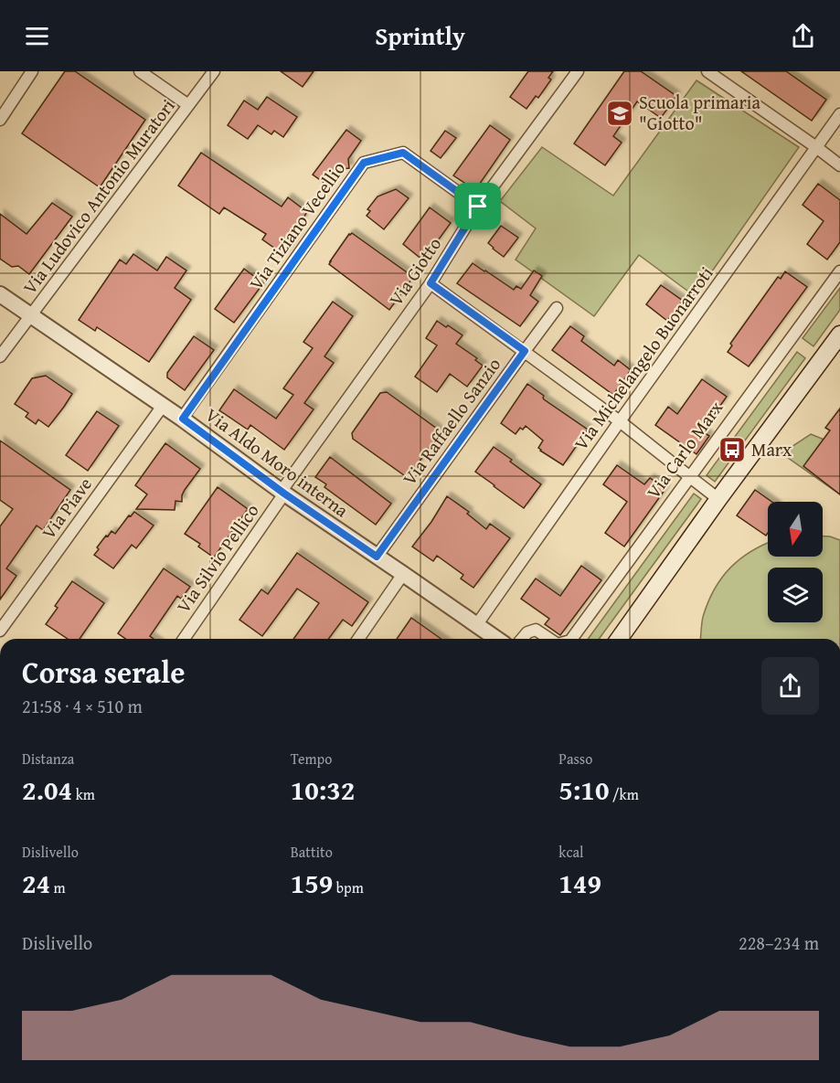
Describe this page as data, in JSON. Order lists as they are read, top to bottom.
{
  "streets": {
    "street": [
      "Via Ludovico Antonio Muratori",
      "Via Tiziano Vecellio",
      "Via Giotto",
      "Via Michelangelo Buonarroti",
      "Via Raffaello Sanzio",
      "Via Carlo Marx",
      "Via Aldo Moro interna",
      "Via Piave",
      "Via Silvio Pellico"
    ]
  },
  "crossings": [
    ["Via Ludovico Antonio Muratori", "Via Aldo Moro interna"],
    ["Via Tiziano Vecellio", "Via Giotto"],
    ["Via Tiziano Vecellio", "Via Aldo Moro interna"],
    ["Via Giotto", "Via Aldo Moro interna"],
    ["Via Giotto", "Via Silvio Pellico"],
    ["Via Michelangelo Buonarroti", "Via Aldo Moro interna"],
    ["Via Raffaello Sanzio", "Via Aldo Moro interna"],
    ["Via Aldo Moro interna", "Via Piave"],
    ["Via Aldo Moro interna", "Via Silvio Pellico"]
  ],
  "places": {
    "school or university": ["Scuola primaria \"Giotto\""],
    "bus stop": ["Marx"]
  },
  "north": "bottom",
  "page": {
    "header": "Sprintly",
    "heading": ["Corsa serale", "21:58 · 4 × 510 m"],
    "stats": [
      ["Distanza", "2.04 km"],
      ["Tempo", "10:32"],
      ["Passo", "5:10 /km"],
      ["Dislivello", "24 m"],
      ["Battito", "159 bpm"],
      ["kcal", "149"]
    ],
    "chart": ["Dislivello", "228–234 m"]
  }
}
